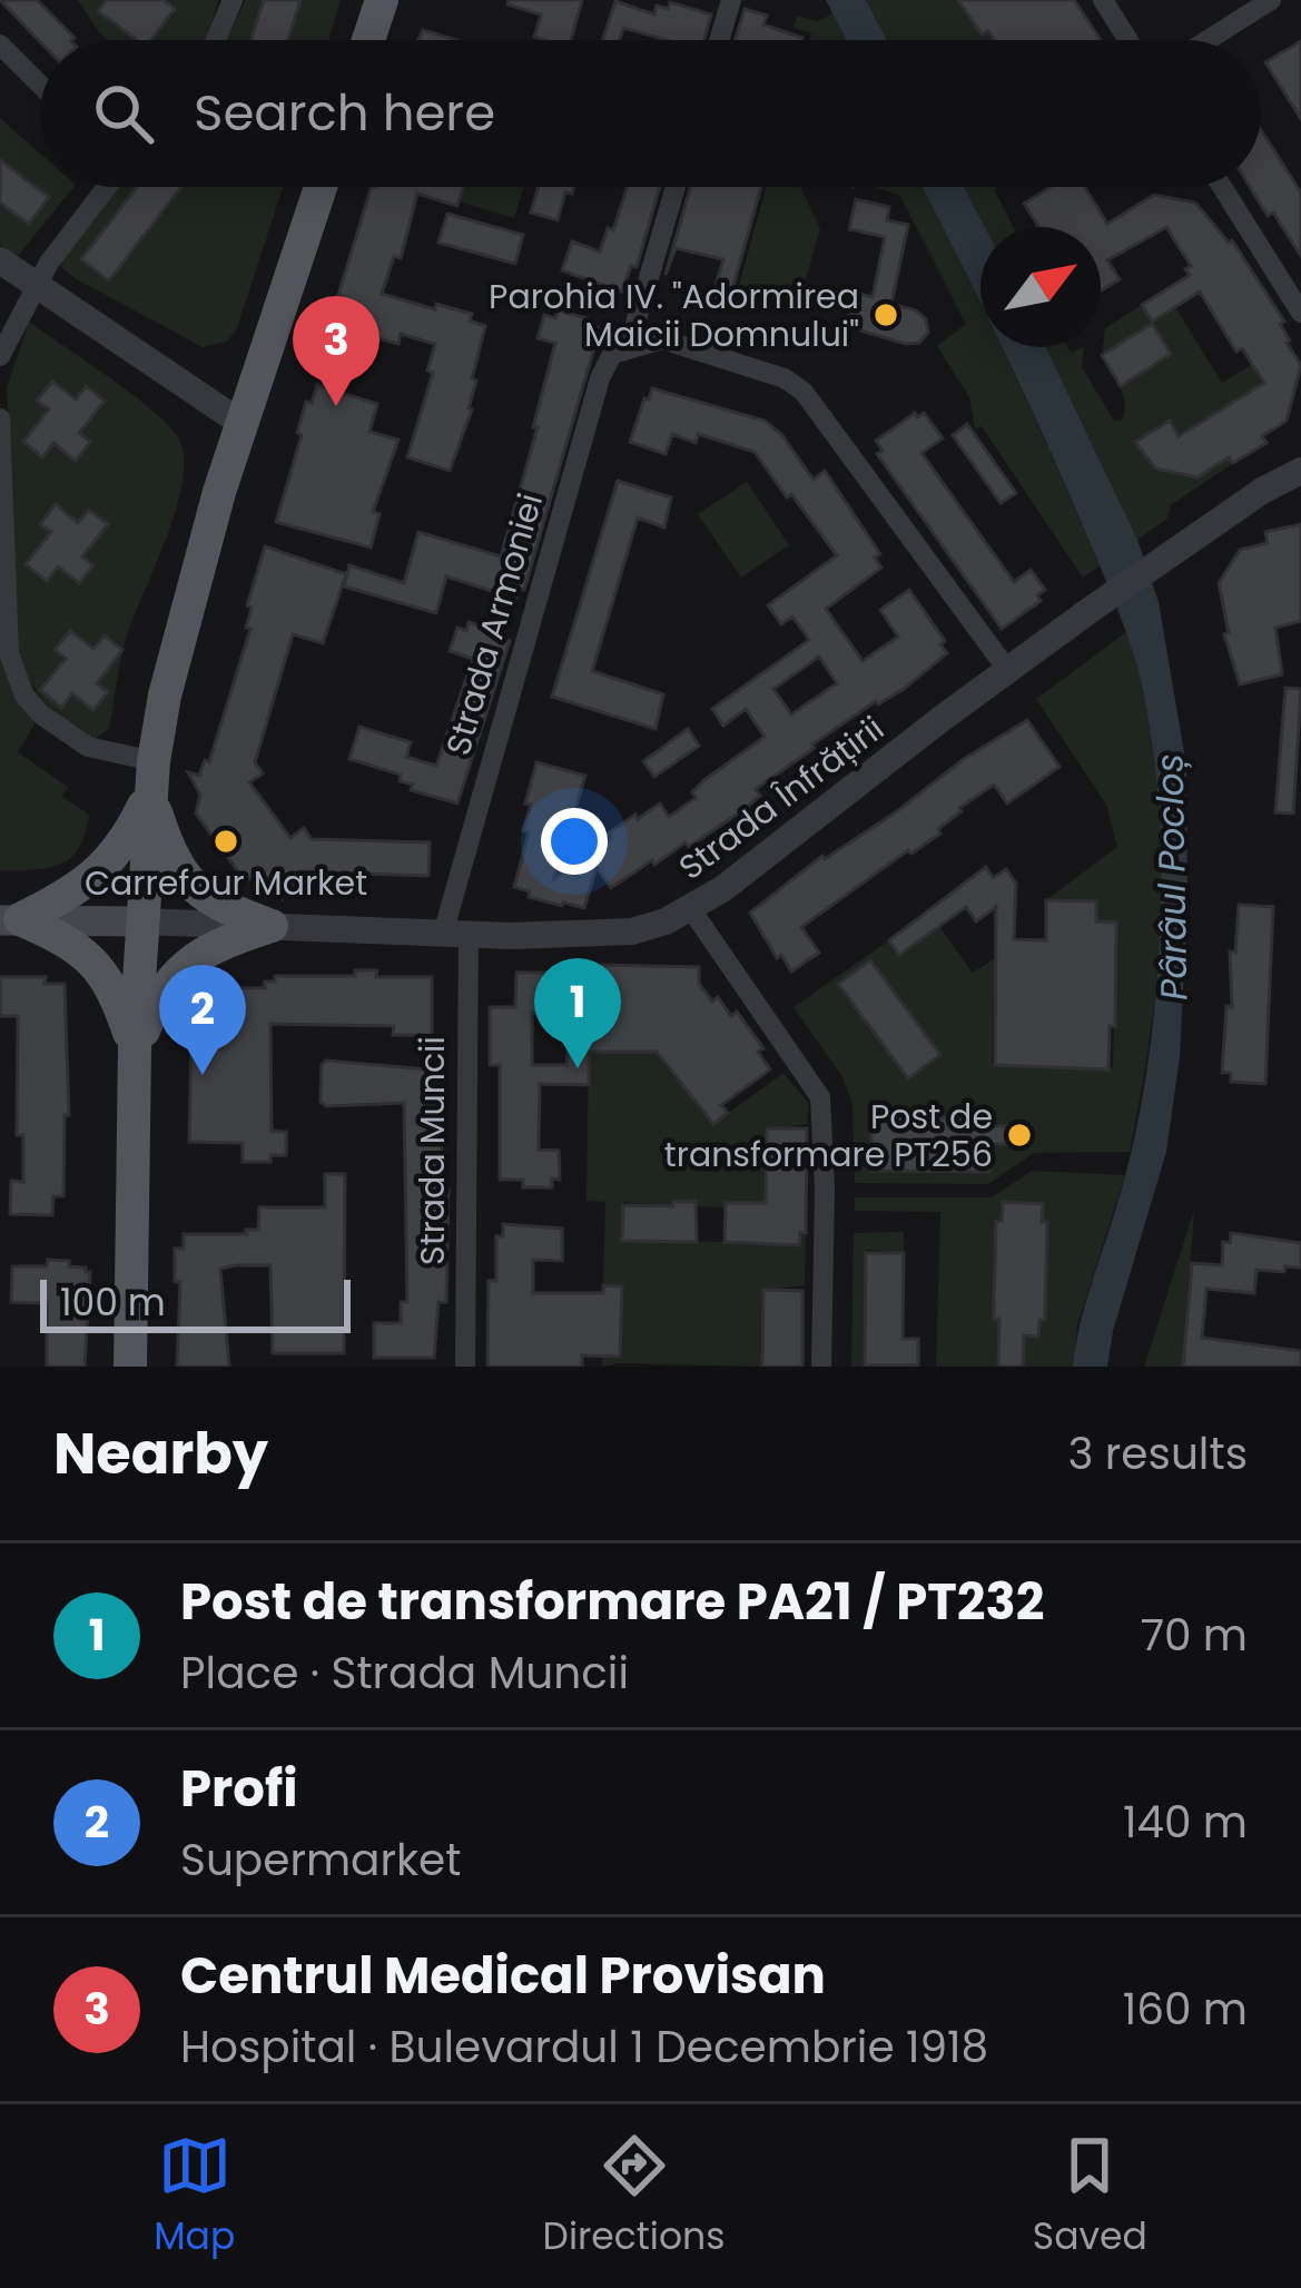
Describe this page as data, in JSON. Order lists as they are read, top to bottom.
{
  "streets": {
    "street": ["Strada Armoniei", "Strada Înfrățirii", "Strada Muncii"]
  },
  "crossings": [
    ["Strada Armoniei", "Strada Înfrățirii"],
    ["Strada Armoniei", "Strada Muncii"],
    ["Strada Înfrățirii", "Strada Muncii"]
  ],
  "water": ["Pârâul Pocloș"],
  "places": ["Parohia IV. \"Adormirea Maicii Domnului\"", "Carrefour Market", "Post de transformare PT256"],
  "scale_bar": "100 m",
  "north": "top right",
  "page": {
    "search": "Search here",
    "pins": ["3", "1", "2"],
    "scale": "100 m",
    "heading": ["Nearby", "3 results"],
    "list": [
      {
        "mark": "1",
        "name": "Post de transformare PA21 / PT232",
        "note": "Place · Strada Muncii",
        "value": "70 m"
      },
      {
        "mark": "2",
        "name": "Profi",
        "note": "Supermarket",
        "value": "140 m"
      },
      {
        "mark": "3",
        "name": "Centrul Medical Provisan",
        "note": "Hospital · Bulevardul 1 Decembrie 1918",
        "value": "160 m"
      }
    ],
    "nav": ["Map", "Directions", "Saved"]
  }
}
